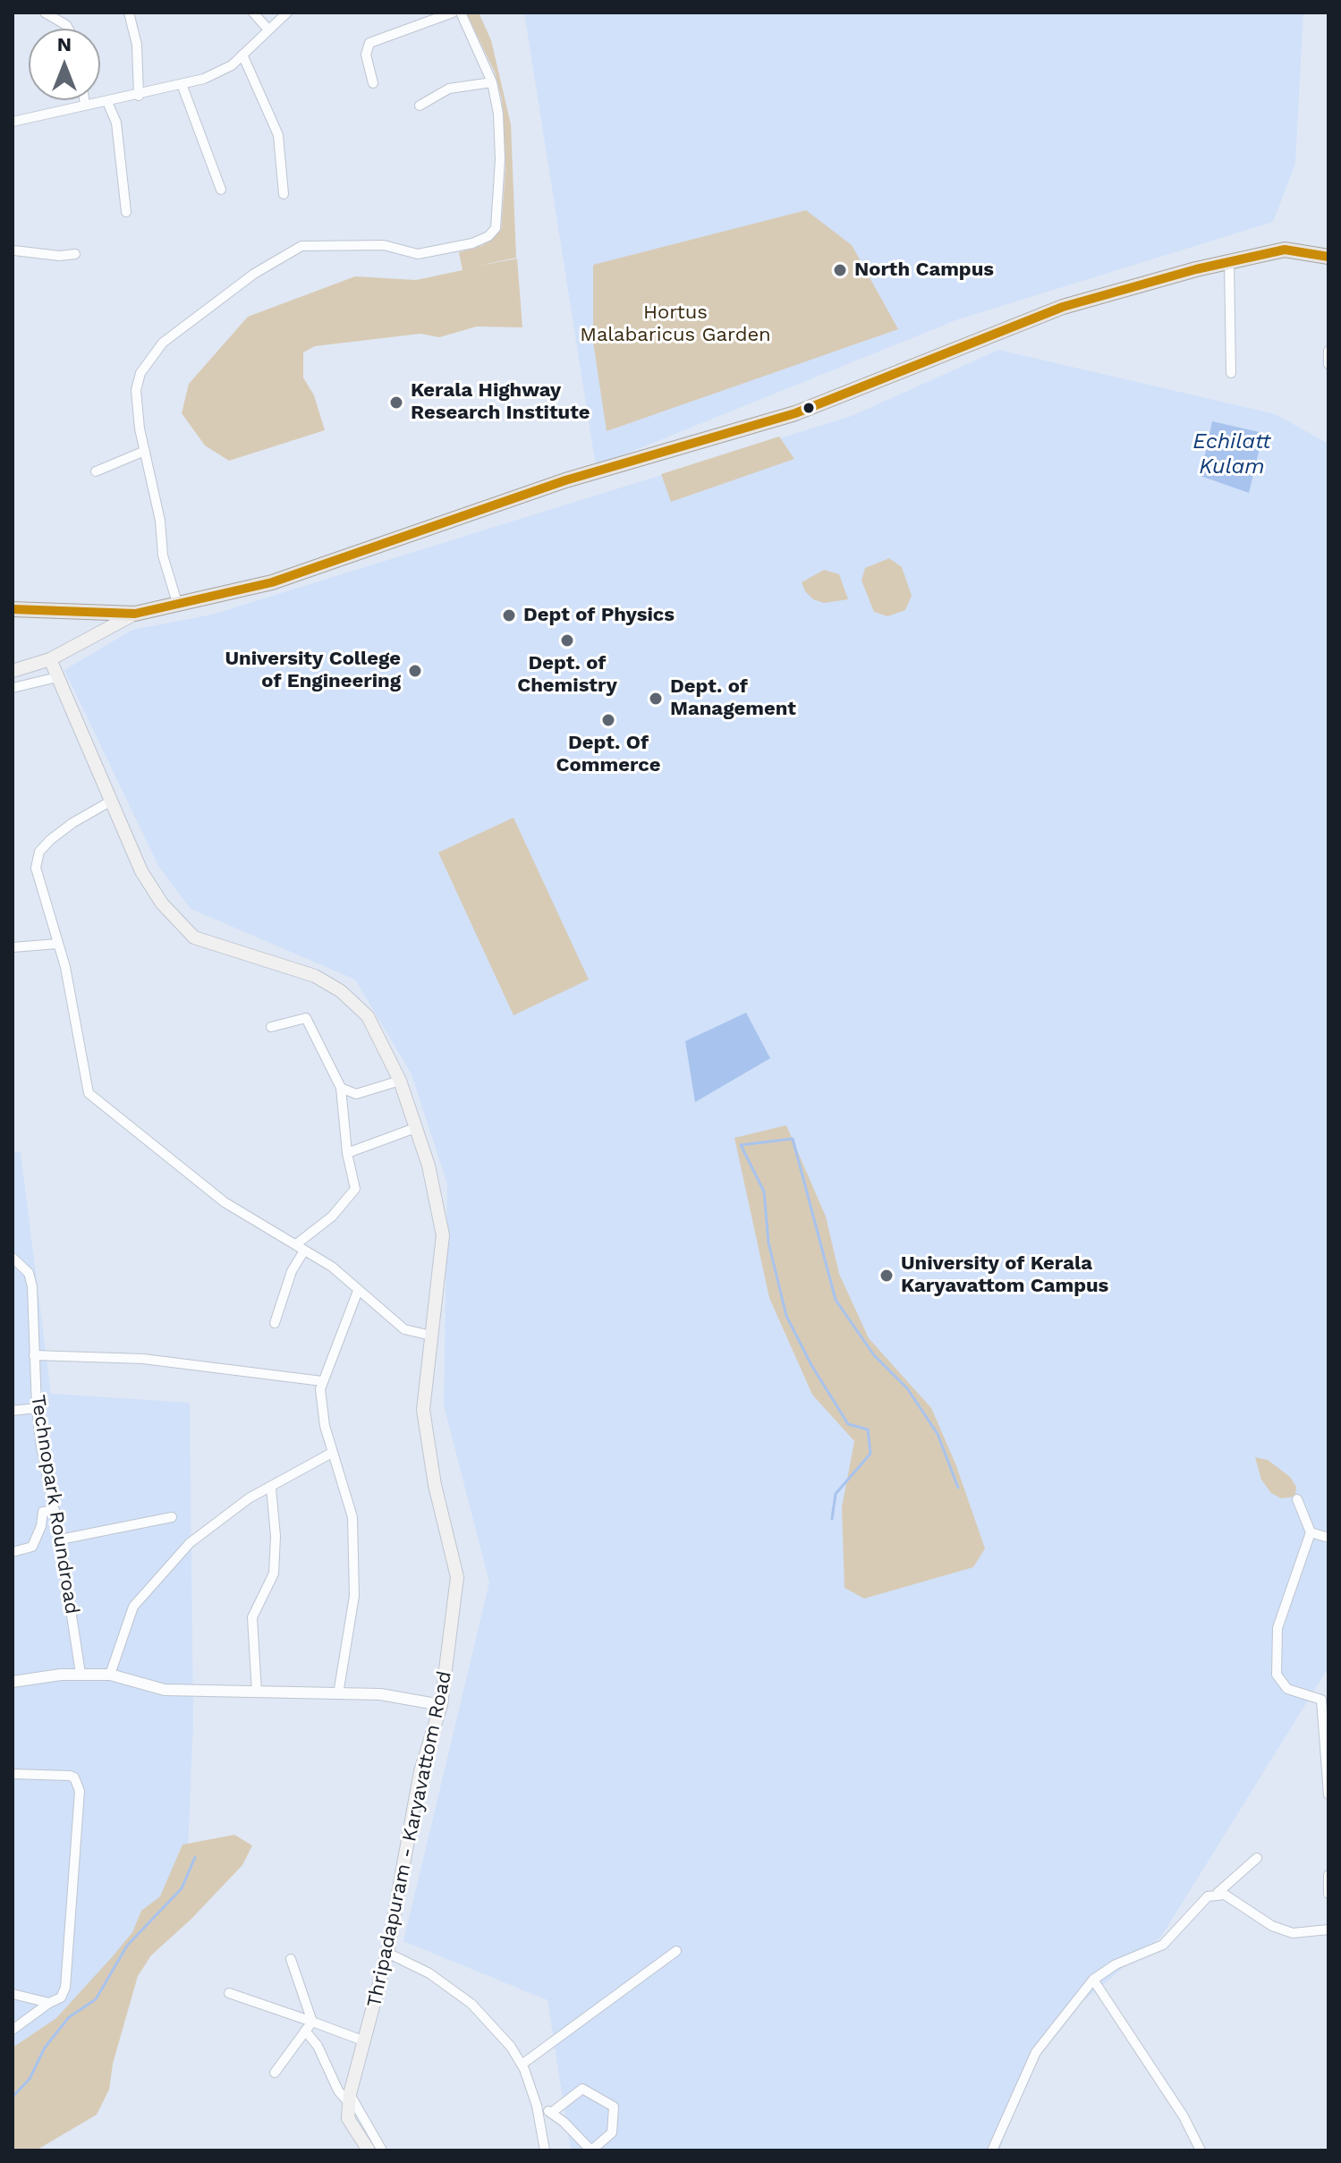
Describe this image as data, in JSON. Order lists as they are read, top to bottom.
{
  "streets": {
    "main road": ["Thripadapuram - Karyavattom Road"],
    "street": ["Technopark Roundroad"]
  },
  "water": ["Echilatt Kulam"],
  "parks": ["Hortus Malabaricus Garden"],
  "places": [
    "North Campus",
    "Kerala Highway Research Institute",
    "Dept of Physics",
    "Dept. of Chemistry",
    "University College of Engineering",
    "Dept. of Management",
    "Dept. Of Commerce",
    "University of Kerala Karyavattom Campus"
  ],
  "north": "top"
}
